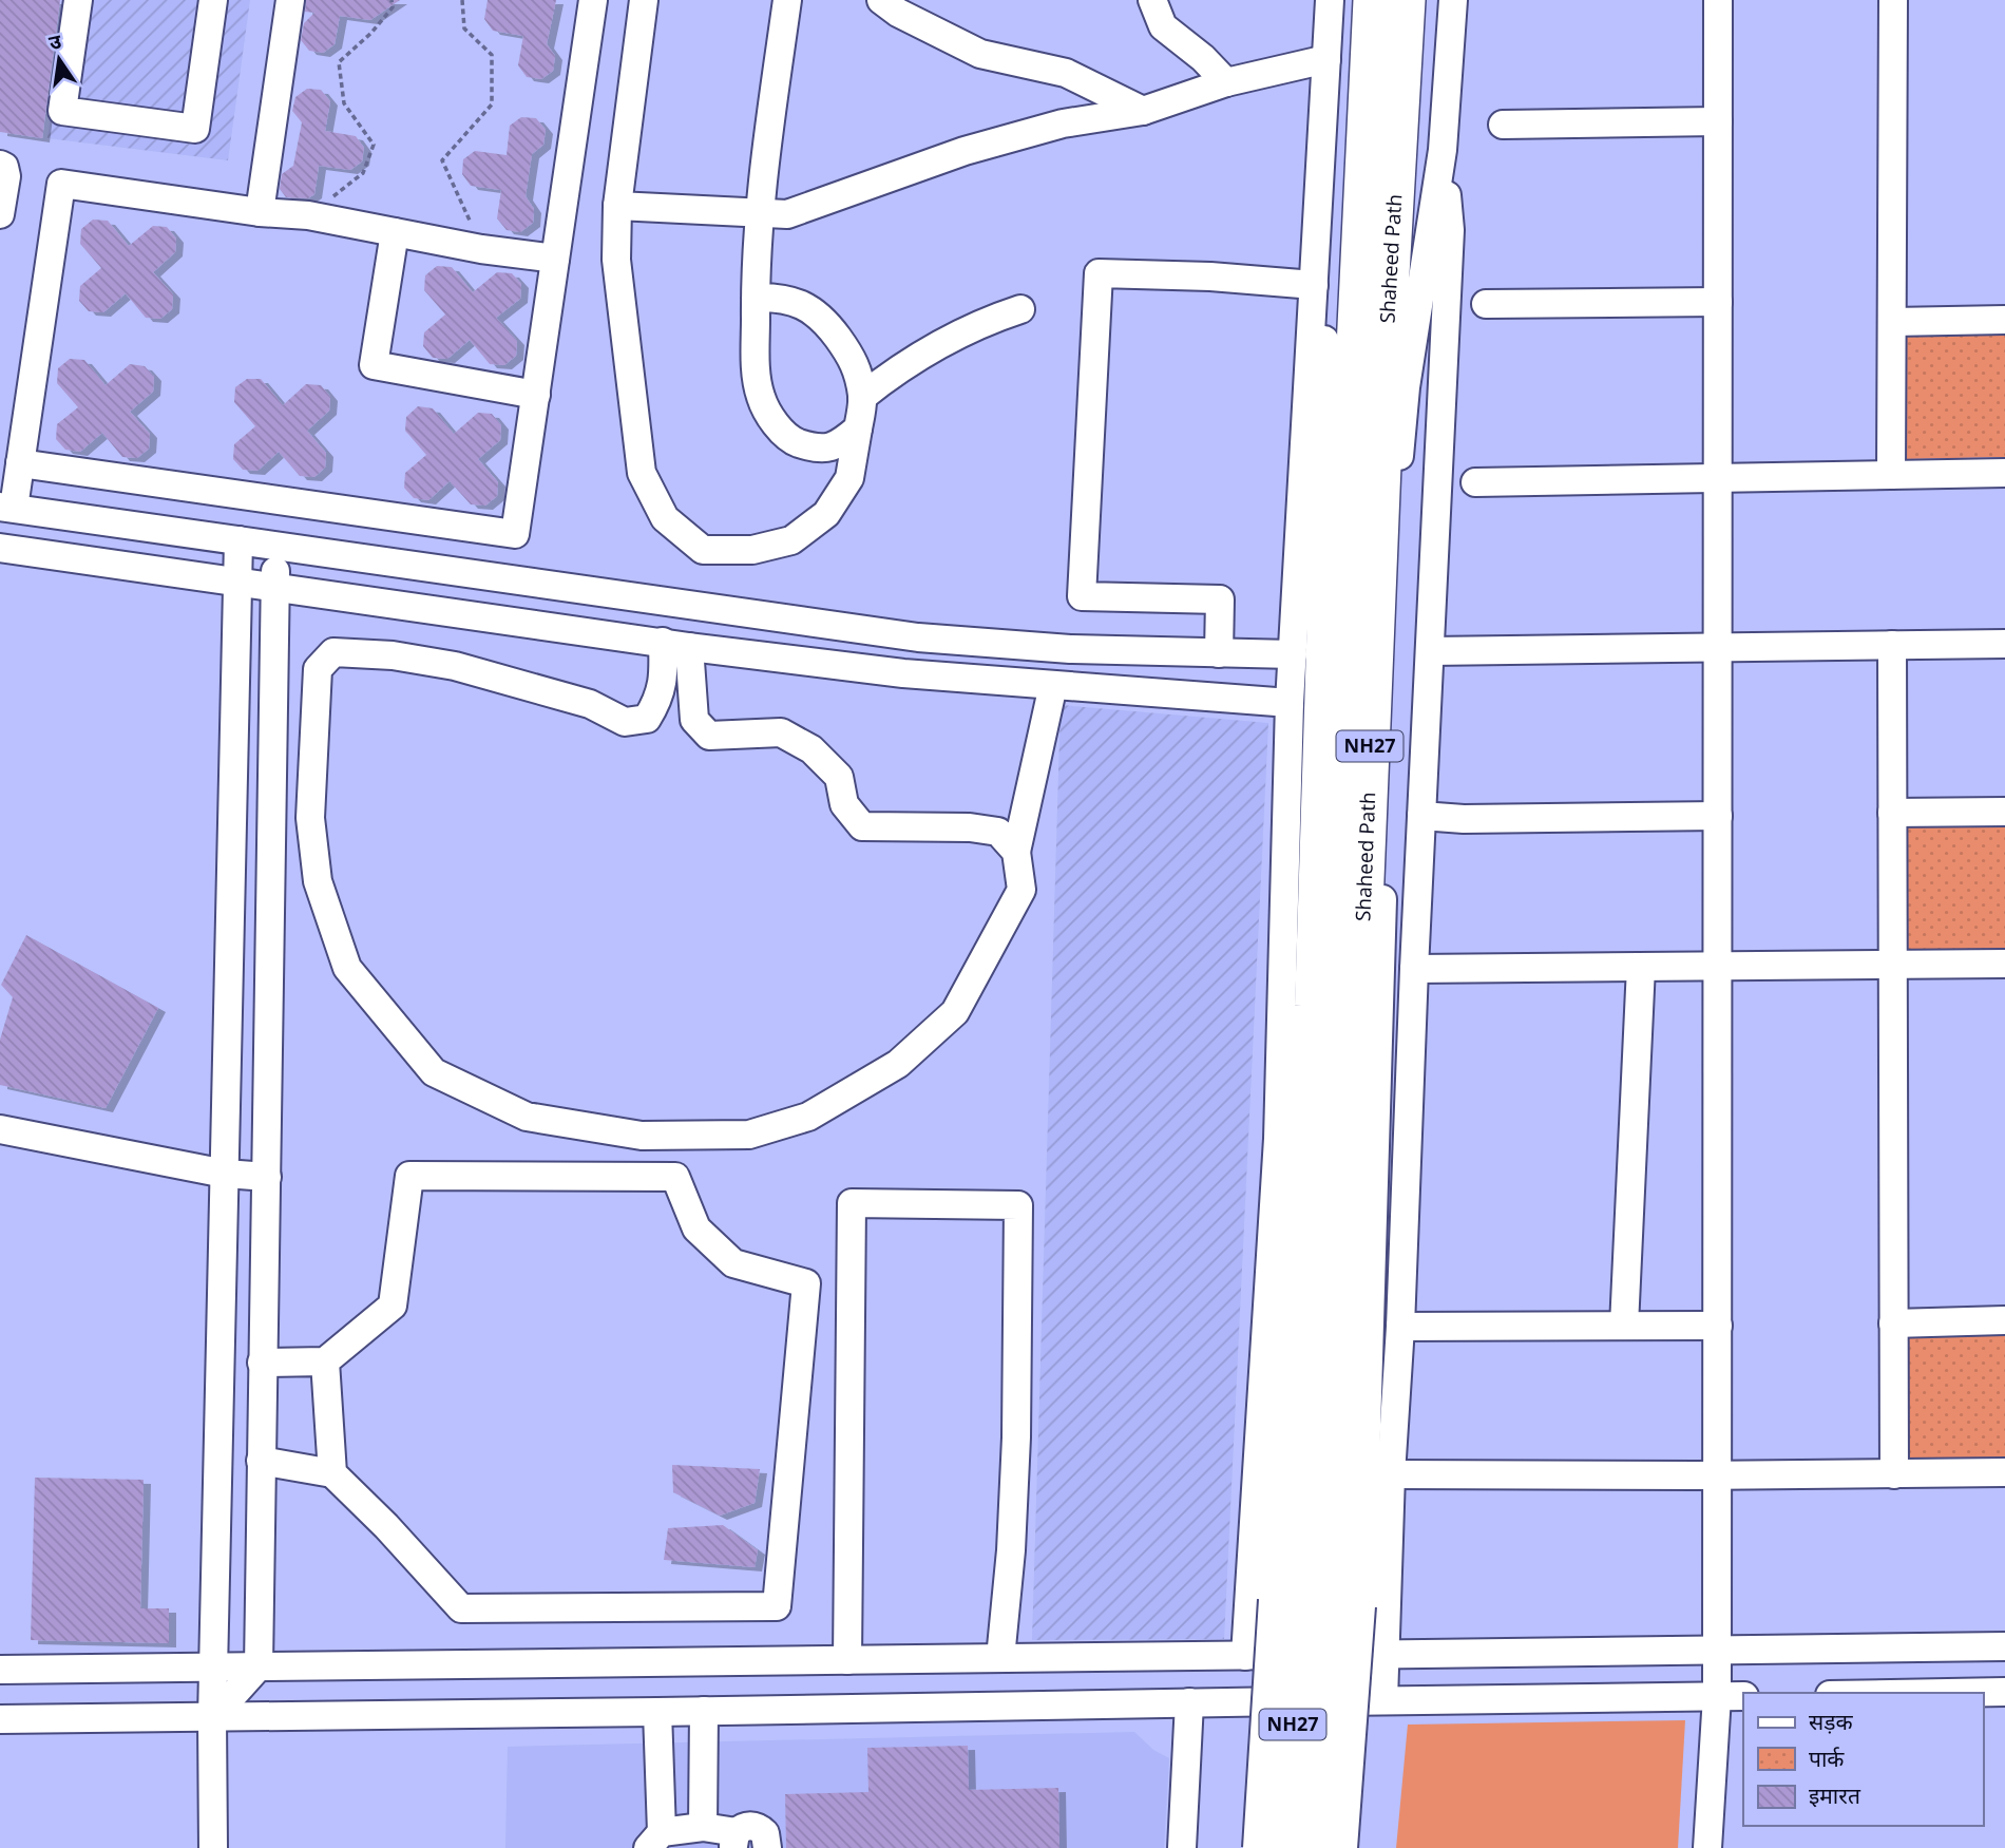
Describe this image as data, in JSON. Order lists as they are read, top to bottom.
{
  "streets": {
    "highway": ["Shaheed Path", "NH27"]
  },
  "crossings": [
    ["Shaheed Path", "NH27"]
  ],
  "legend": ["सड़क", "पार्क", "इमारत"],
  "north": "top"
}
